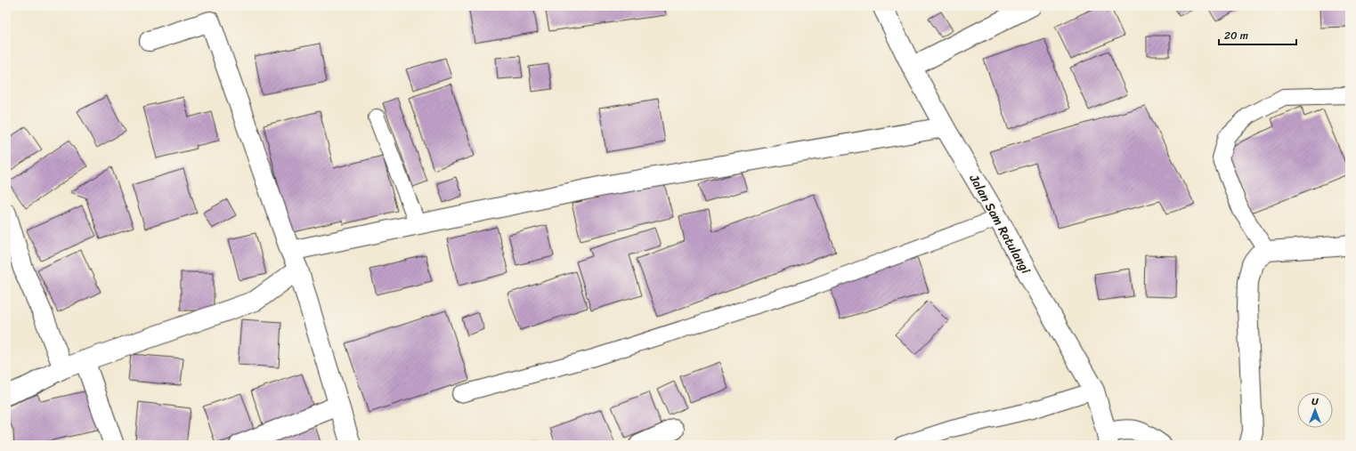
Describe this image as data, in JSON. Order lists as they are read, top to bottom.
{
  "streets": {
    "main road": ["Jalan Sam Ratulangi"]
  },
  "scale_bar": "20 m",
  "north": "top"
}
